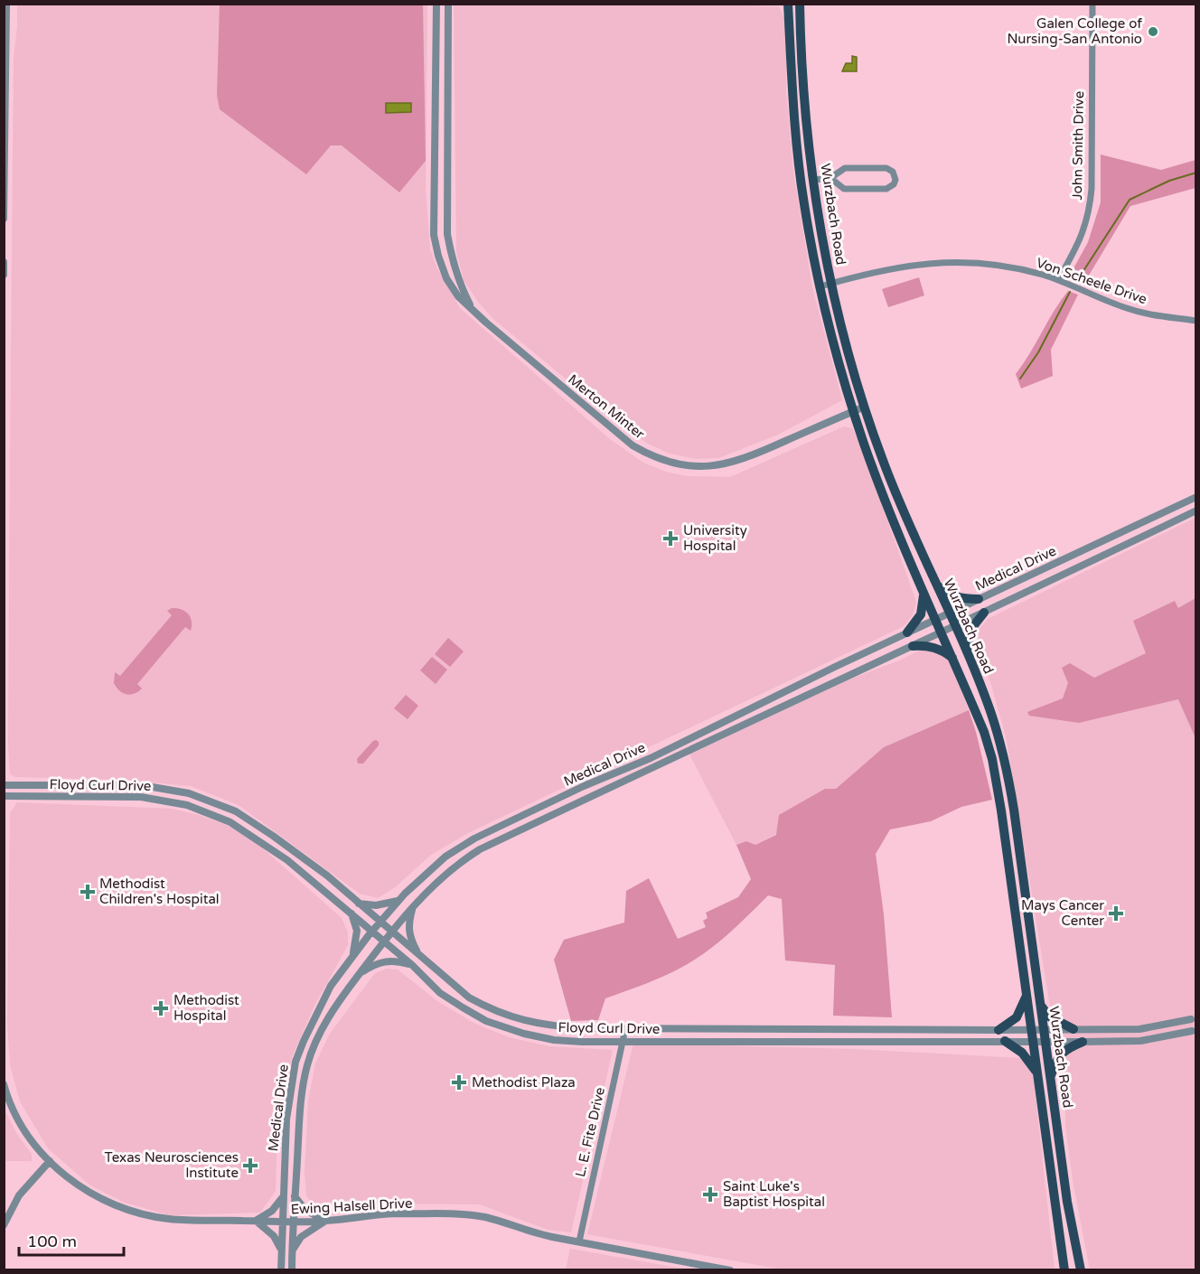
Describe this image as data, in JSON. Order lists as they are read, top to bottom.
{
  "streets": {
    "main road": ["Wurzbach Road"],
    "street": [
      "John Smith Drive",
      "Von Scheele Drive",
      "Merton Minter",
      "Medical Drive",
      "Floyd Curl Drive",
      "L. E. Fite Drive",
      "Ewing Halsell Drive"
    ]
  },
  "crossings": [
    ["John Smith Drive", "Von Scheele Drive"],
    ["Wurzbach Road", "Von Scheele Drive"],
    ["Wurzbach Road", "Merton Minter"],
    ["Wurzbach Road", "Medical Drive"],
    ["Wurzbach Road", "Floyd Curl Drive"],
    ["Medical Drive", "Floyd Curl Drive"],
    ["Medical Drive", "Ewing Halsell Drive"],
    ["Floyd Curl Drive", "L. E. Fite Drive"],
    ["L. E. Fite Drive", "Ewing Halsell Drive"]
  ],
  "places": {
    "other": ["Galen College of Nursing-San Antonio"],
    "health": [
      "University Hospital",
      "Methodist Children's Hospital",
      "Mays Cancer Center",
      "Methodist Hospital",
      "Methodist Plaza",
      "Texas Neurosciences Institute",
      "Saint Luke's Baptist Hospital"
    ]
  },
  "scale_bar": "100 m"
}
